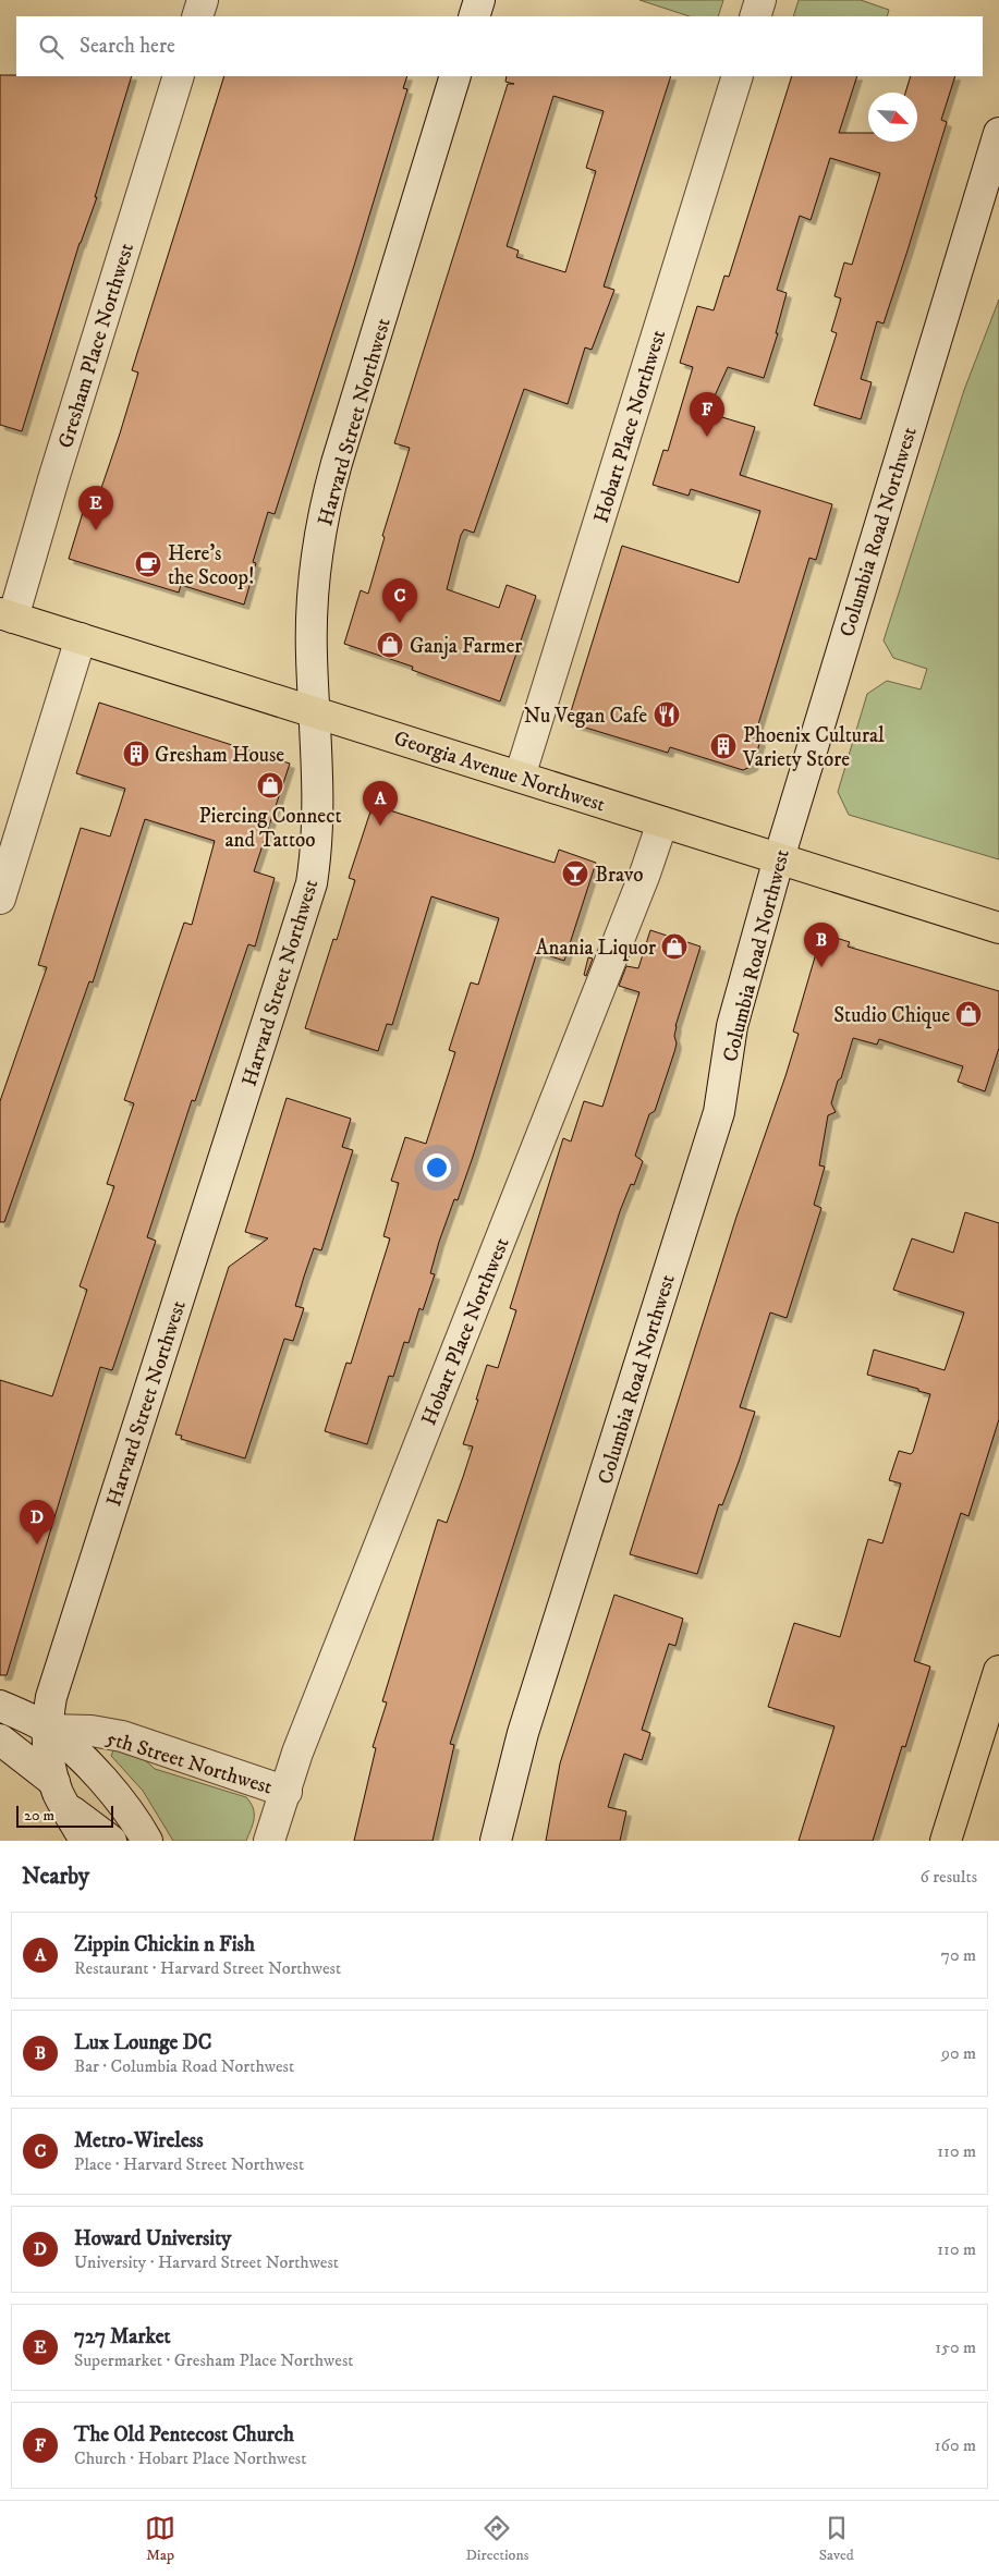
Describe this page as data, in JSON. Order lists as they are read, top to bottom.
{
  "streets": {
    "main road": [
      "Gresham Place Northwest",
      "Harvard Street Northwest",
      "Hobart Place Northwest",
      "Columbia Road Northwest",
      "Georgia Avenue Northwest",
      "5th Street Northwest"
    ]
  },
  "crossings": [
    ["Gresham Place Northwest", "Georgia Avenue Northwest"],
    ["Harvard Street Northwest", "Georgia Avenue Northwest"],
    ["Harvard Street Northwest", "5th Street Northwest"],
    ["Hobart Place Northwest", "Georgia Avenue Northwest"],
    ["Hobart Place Northwest", "5th Street Northwest"],
    ["Columbia Road Northwest", "Georgia Avenue Northwest"]
  ],
  "places": {
    "cafe": ["Here's the Scoop!"],
    "shop": [
      "Ganja Farmer",
      "Piercing Connect and Tattoo",
      "Anania Liquor",
      "Studio Chique"
    ],
    "restaurant": ["Nu Vegan Cafe"],
    "building": ["Phoenix Cultural Variety Store", "Gresham House"],
    "bar": ["Bravo"]
  },
  "scale_bar": "20 m",
  "north": "bottom right",
  "page": {
    "search": "Search here",
    "pins": [
      "F",
      "E",
      "C",
      "A",
      "B",
      "D"
    ],
    "scale": "20 m",
    "heading": ["Nearby", "6 results"],
    "list": [
      {
        "mark": "A",
        "name": "Zippin Chickin n Fish",
        "note": "Restaurant · Harvard Street Northwest",
        "value": "70 m"
      },
      {
        "mark": "B",
        "name": "Lux Lounge DC",
        "note": "Bar · Columbia Road Northwest",
        "value": "90 m"
      },
      {
        "mark": "C",
        "name": "Metro-Wireless",
        "note": "Place · Harvard Street Northwest",
        "value": "110 m"
      },
      {
        "mark": "D",
        "name": "Howard University",
        "note": "University · Harvard Street Northwest",
        "value": "110 m"
      },
      {
        "mark": "E",
        "name": "727 Market",
        "note": "Supermarket · Gresham Place Northwest",
        "value": "150 m"
      },
      {
        "mark": "F",
        "name": "The Old Pentecost Church",
        "note": "Church · Hobart Place Northwest",
        "value": "160 m"
      }
    ],
    "nav": ["Map", "Directions", "Saved"]
  }
}
